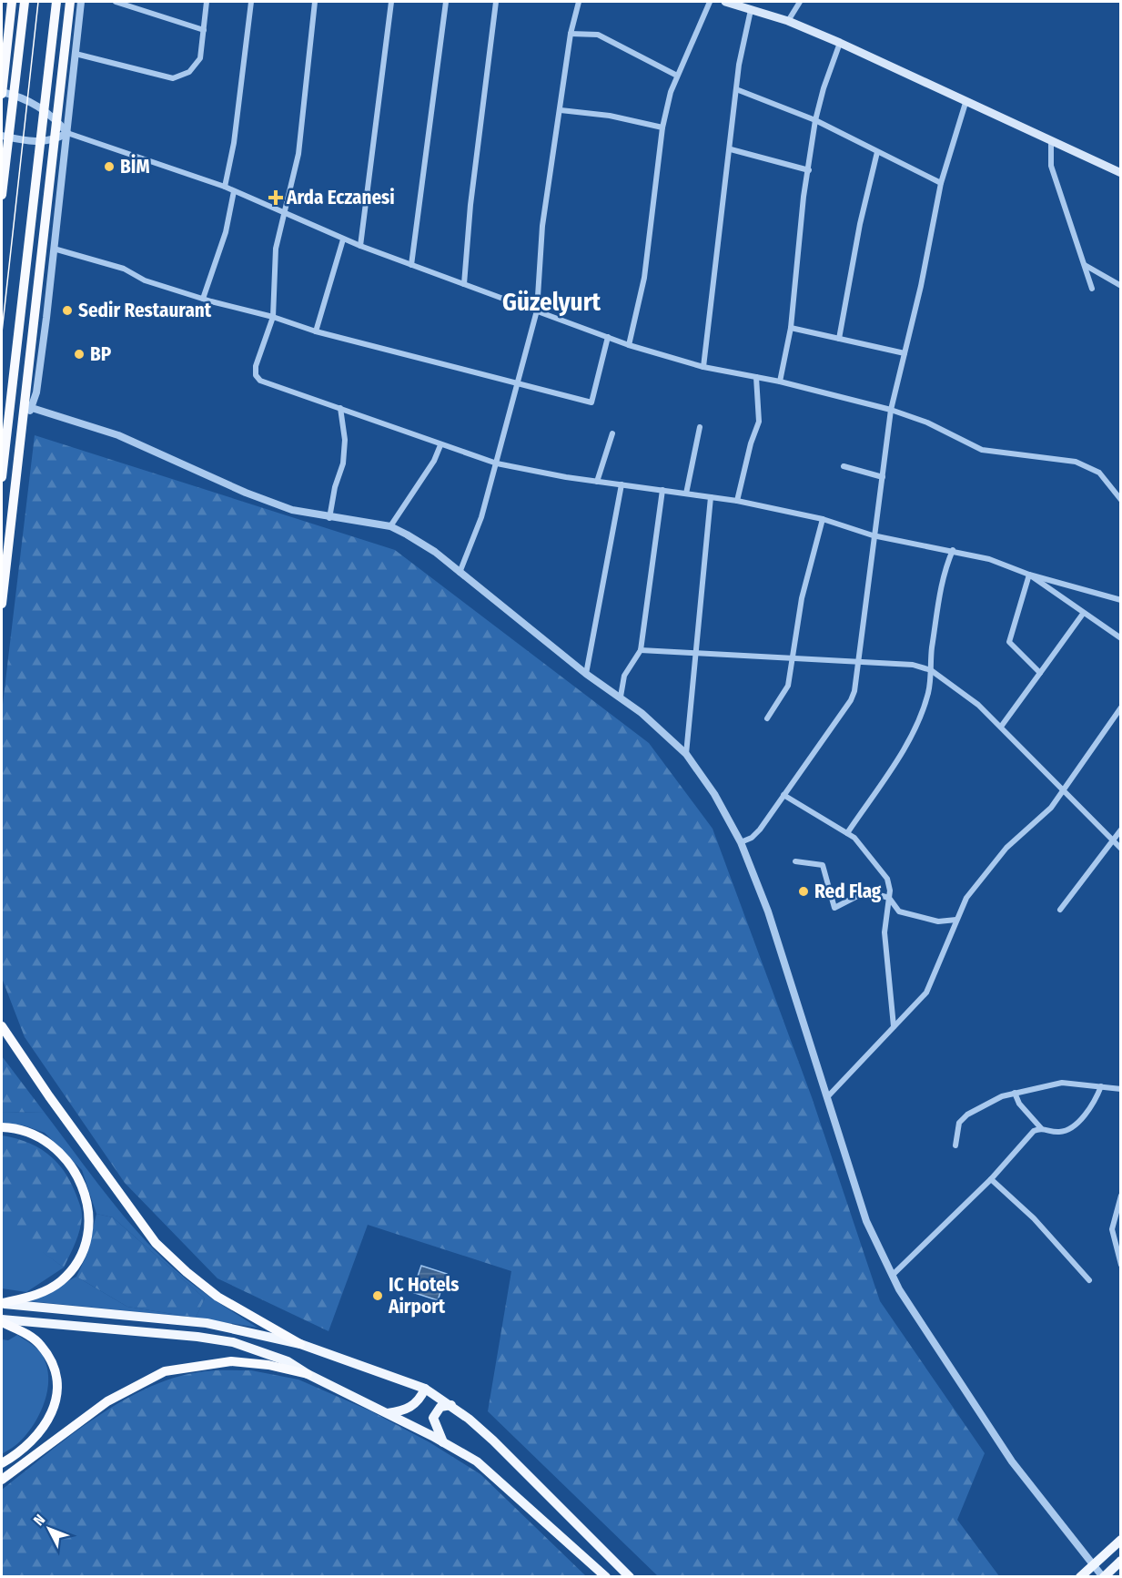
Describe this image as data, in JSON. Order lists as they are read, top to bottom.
{
  "districts": ["Güzelyurt"],
  "places": {
    "other": [
      "BİM",
      "Sedir Restaurant",
      "BP",
      "Red Flag",
      "IC Hotels Airport"
    ],
    "health": ["Arda Eczanesi"]
  },
  "north": "top left"
}
